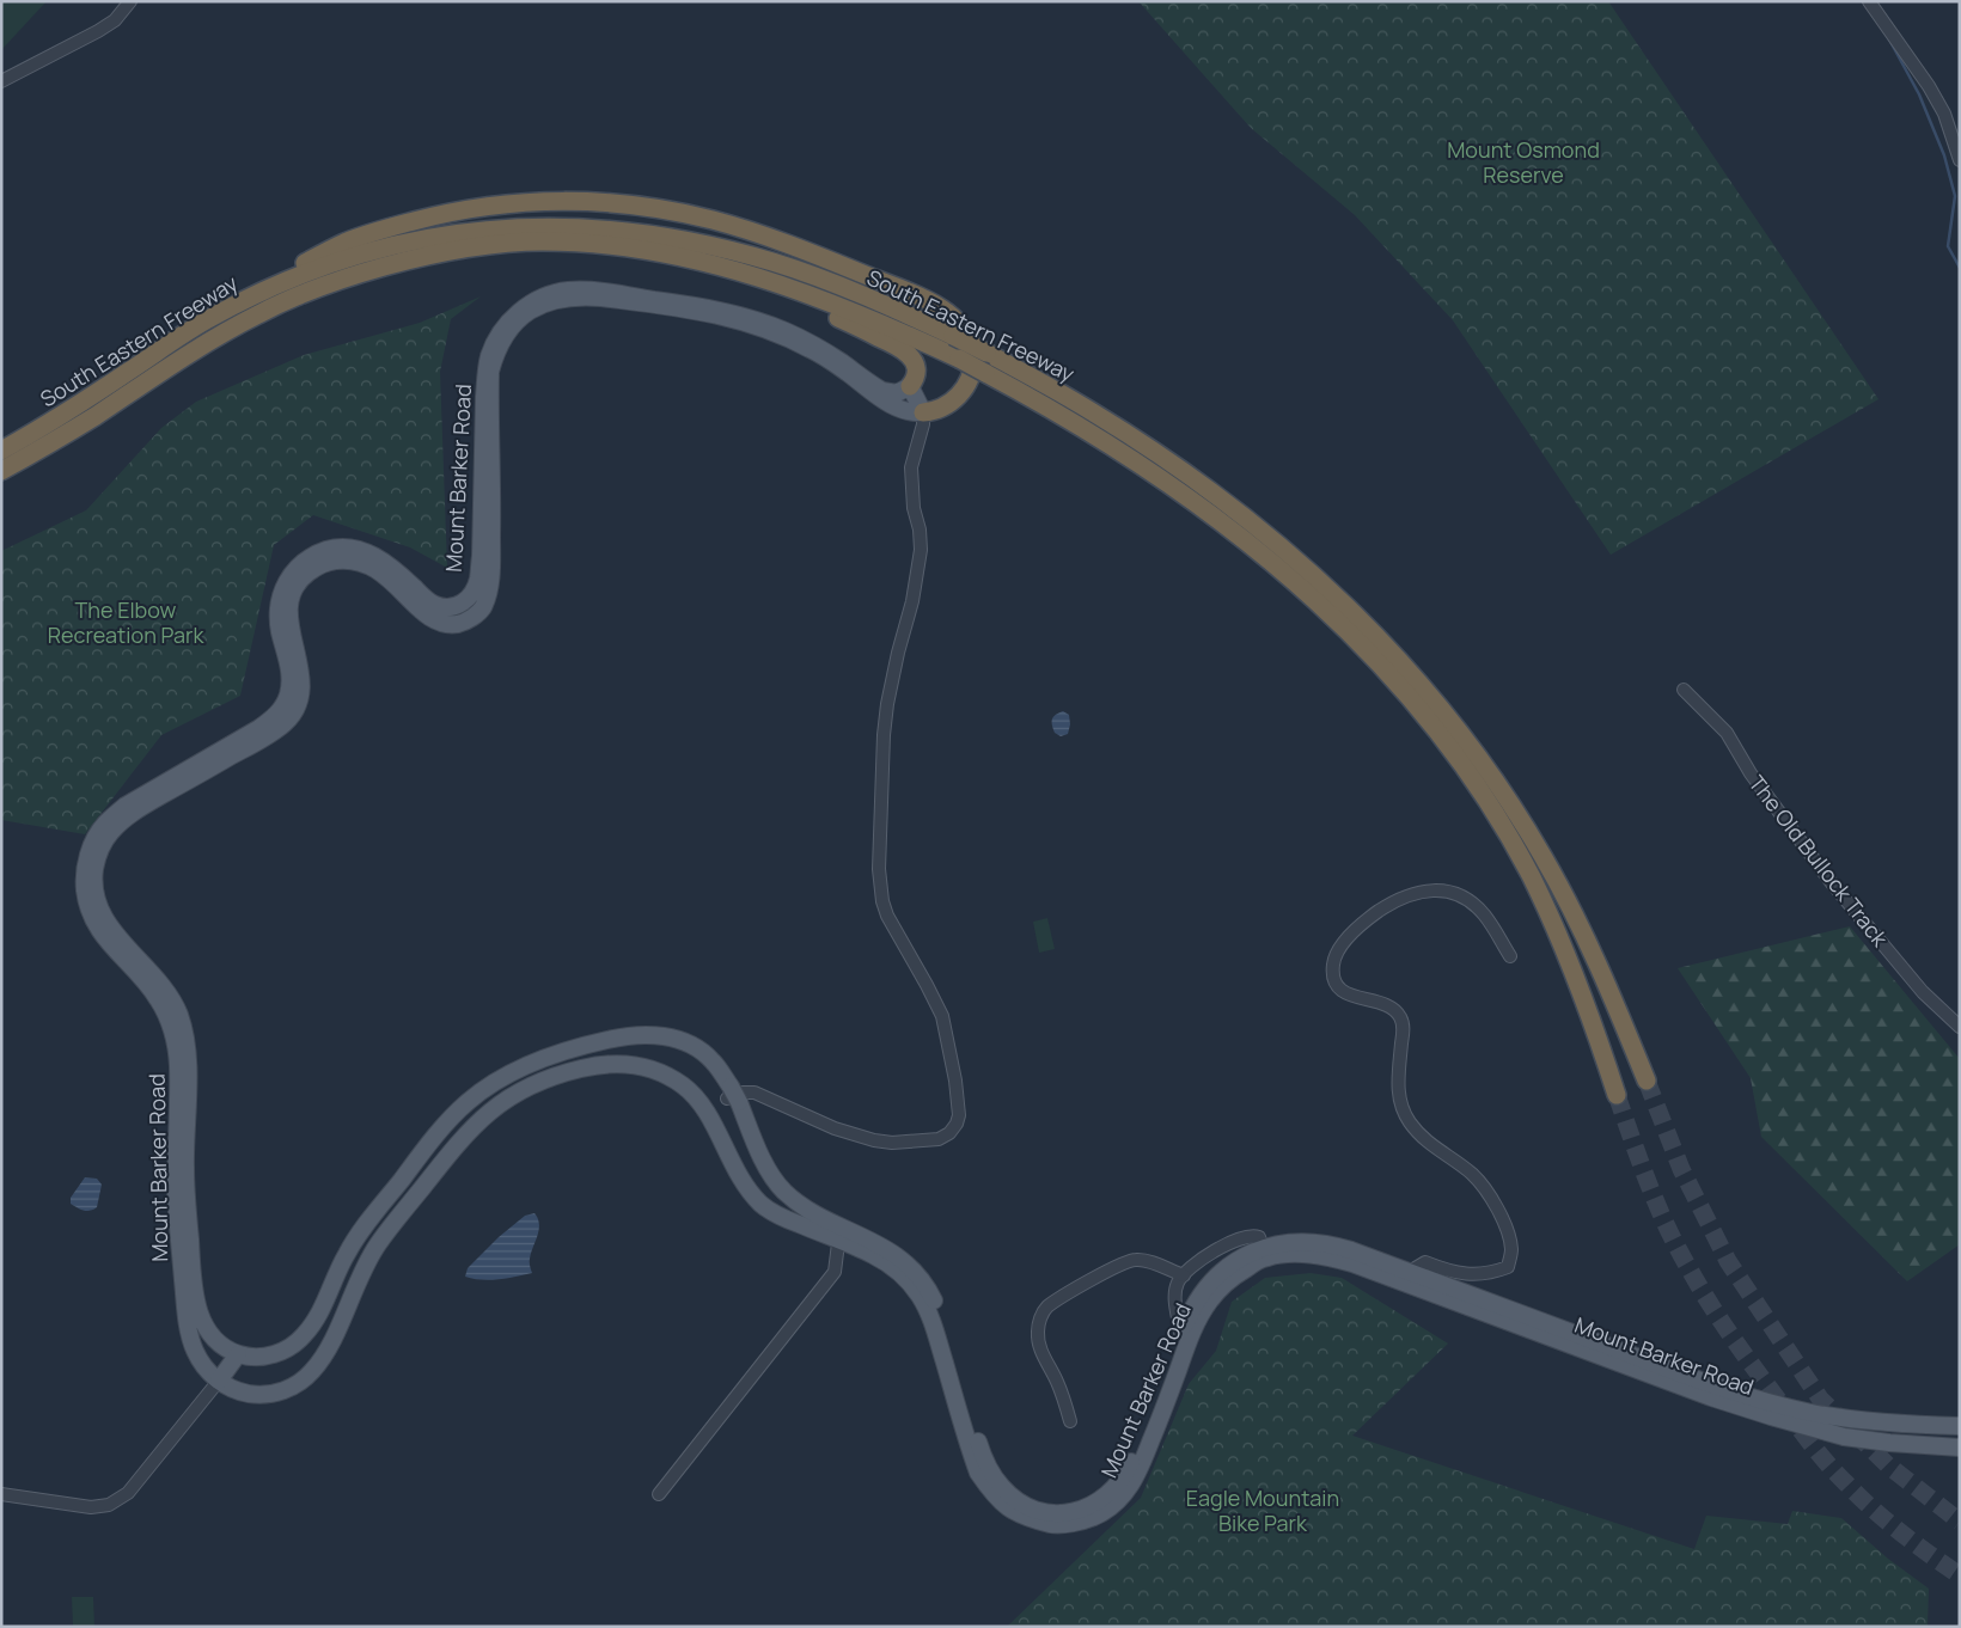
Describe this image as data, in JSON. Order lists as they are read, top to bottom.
{
  "streets": {
    "highway": ["South Eastern Freeway"],
    "main road": ["Mount Barker Road"],
    "street": ["The Old Bullock Track"]
  },
  "parks": ["Mount Osmond Reserve", "The Elbow Recreation Park", "Eagle Mountain Bike Park"]
}
